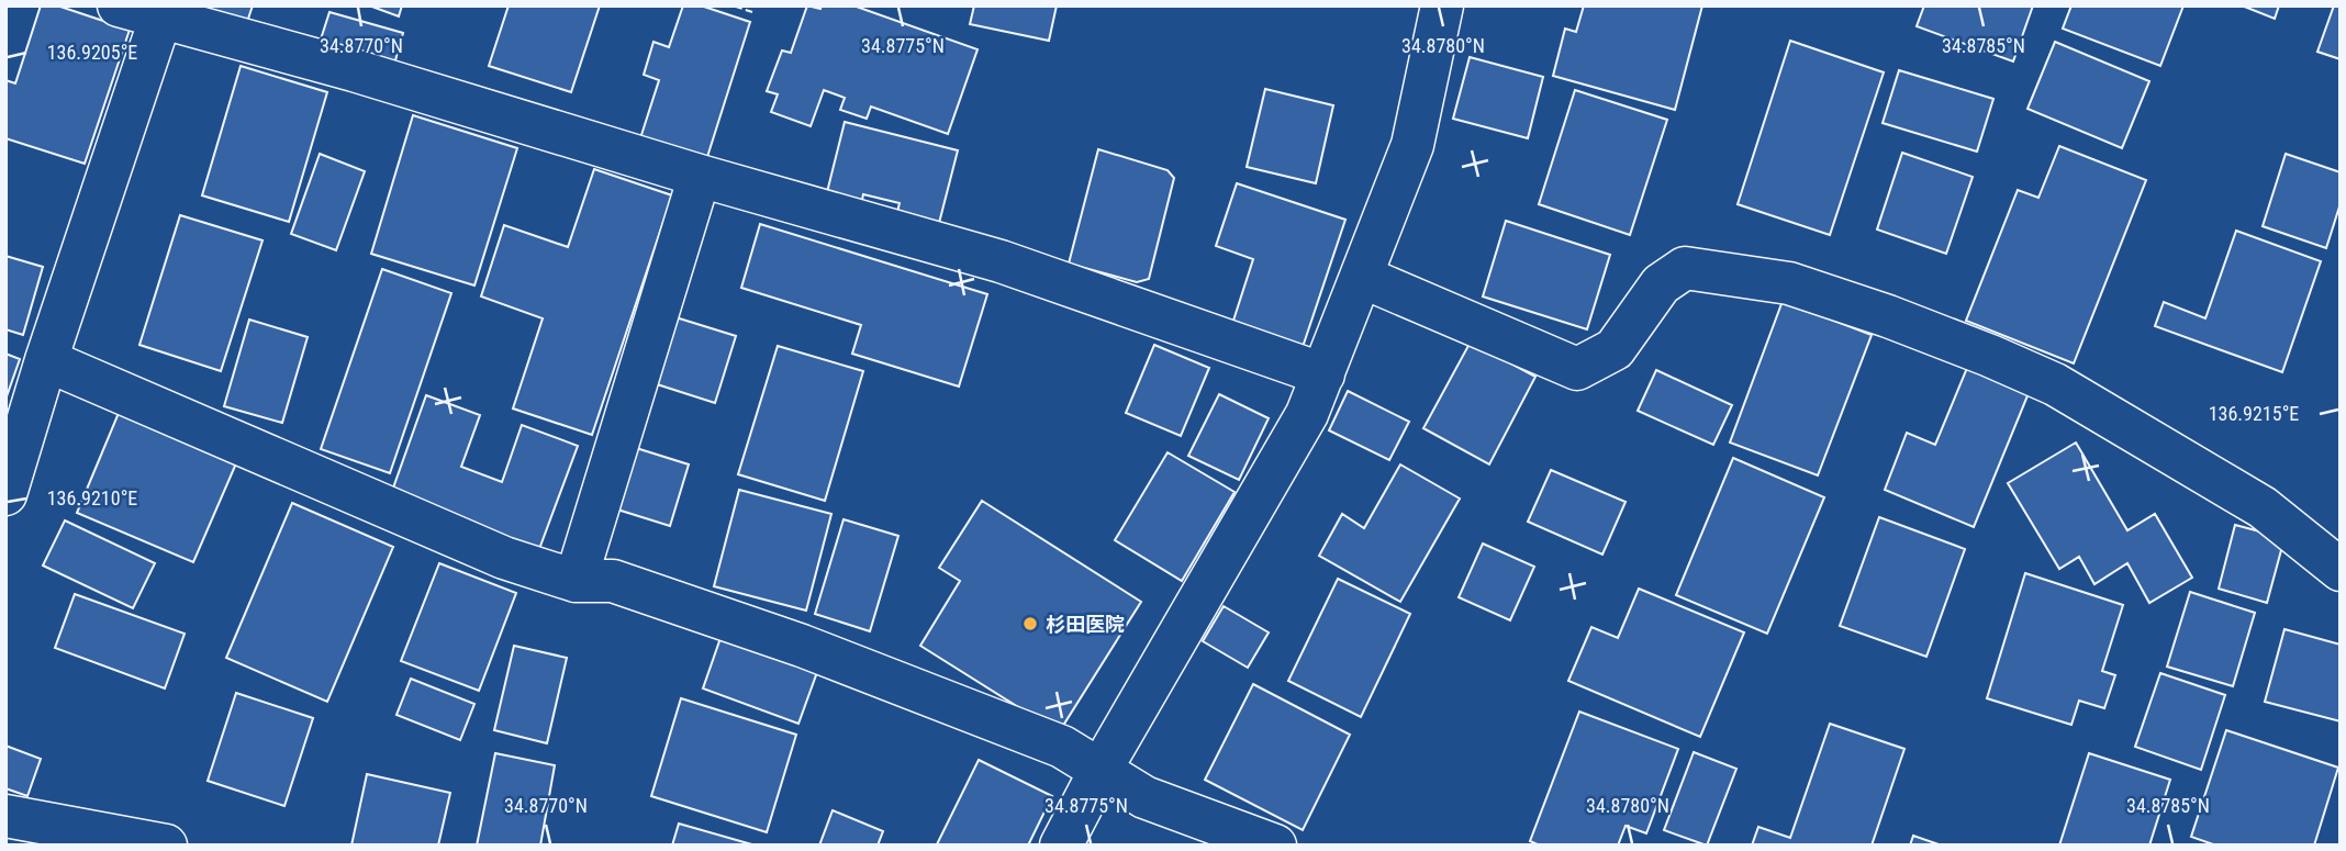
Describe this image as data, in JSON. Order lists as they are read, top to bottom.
{
  "places": ["杉田医院"],
  "coordinates": [
    "34.8770°N",
    "34.8775°N",
    "34.8780°N",
    "34.8785°N",
    "136.9205°E",
    "136.9215°E",
    "136.9210°E"
  ]
}
